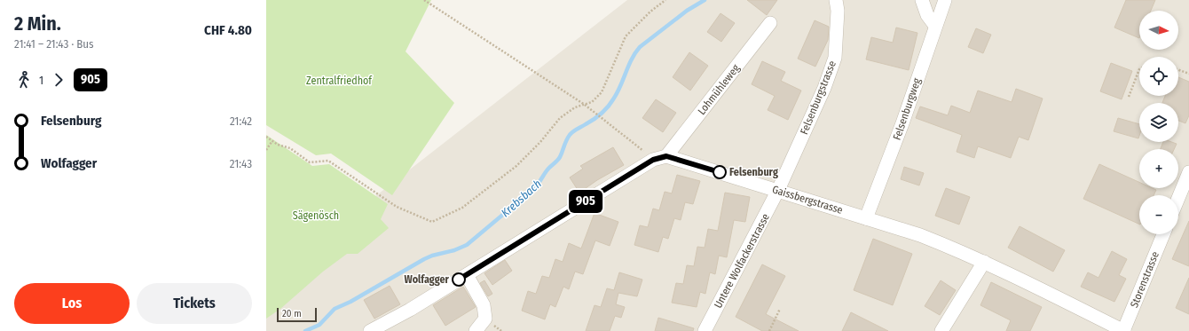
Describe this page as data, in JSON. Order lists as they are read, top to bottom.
{
  "streets": {
    "street": [
      "Lohmühleweg",
      "Felsenburgstrasse",
      "Felsenburgweg",
      "Gaissbergstrasse",
      "Untere Wolfackerstrasse",
      "Storenstrasse"
    ]
  },
  "crossings": [
    ["Lohmühleweg", "Gaissbergstrasse"],
    ["Felsenburgstrasse", "Gaissbergstrasse"],
    ["Felsenburgstrasse", "Untere Wolfackerstrasse"],
    ["Felsenburgweg", "Gaissbergstrasse"],
    ["Gaissbergstrasse", "Untere Wolfackerstrasse"],
    ["Gaissbergstrasse", "Storenstrasse"]
  ],
  "water": ["Krebsbach"],
  "parks": ["Zentralfriedhof", "Sägenösch"],
  "places": ["Felsenburg", "Wolfagger"],
  "lines": ["bus line 905"],
  "scale_bar": "20 m",
  "north": "right",
  "page": {
    "heading": ["2 Min.", "21:41 – 21:43 · Bus", "CHF 4.80"],
    "on_map": "905",
    "map_buttons": ["+", "−"],
    "legs": ["1", "905"],
    "list": [
      {
        "name": "Felsenburg",
        "value": "21:42"
      },
      {
        "name": "Wolfagger",
        "value": "21:43"
      }
    ],
    "buttons": ["Los", "Tickets"],
    "scale": "20 m"
  }
}
